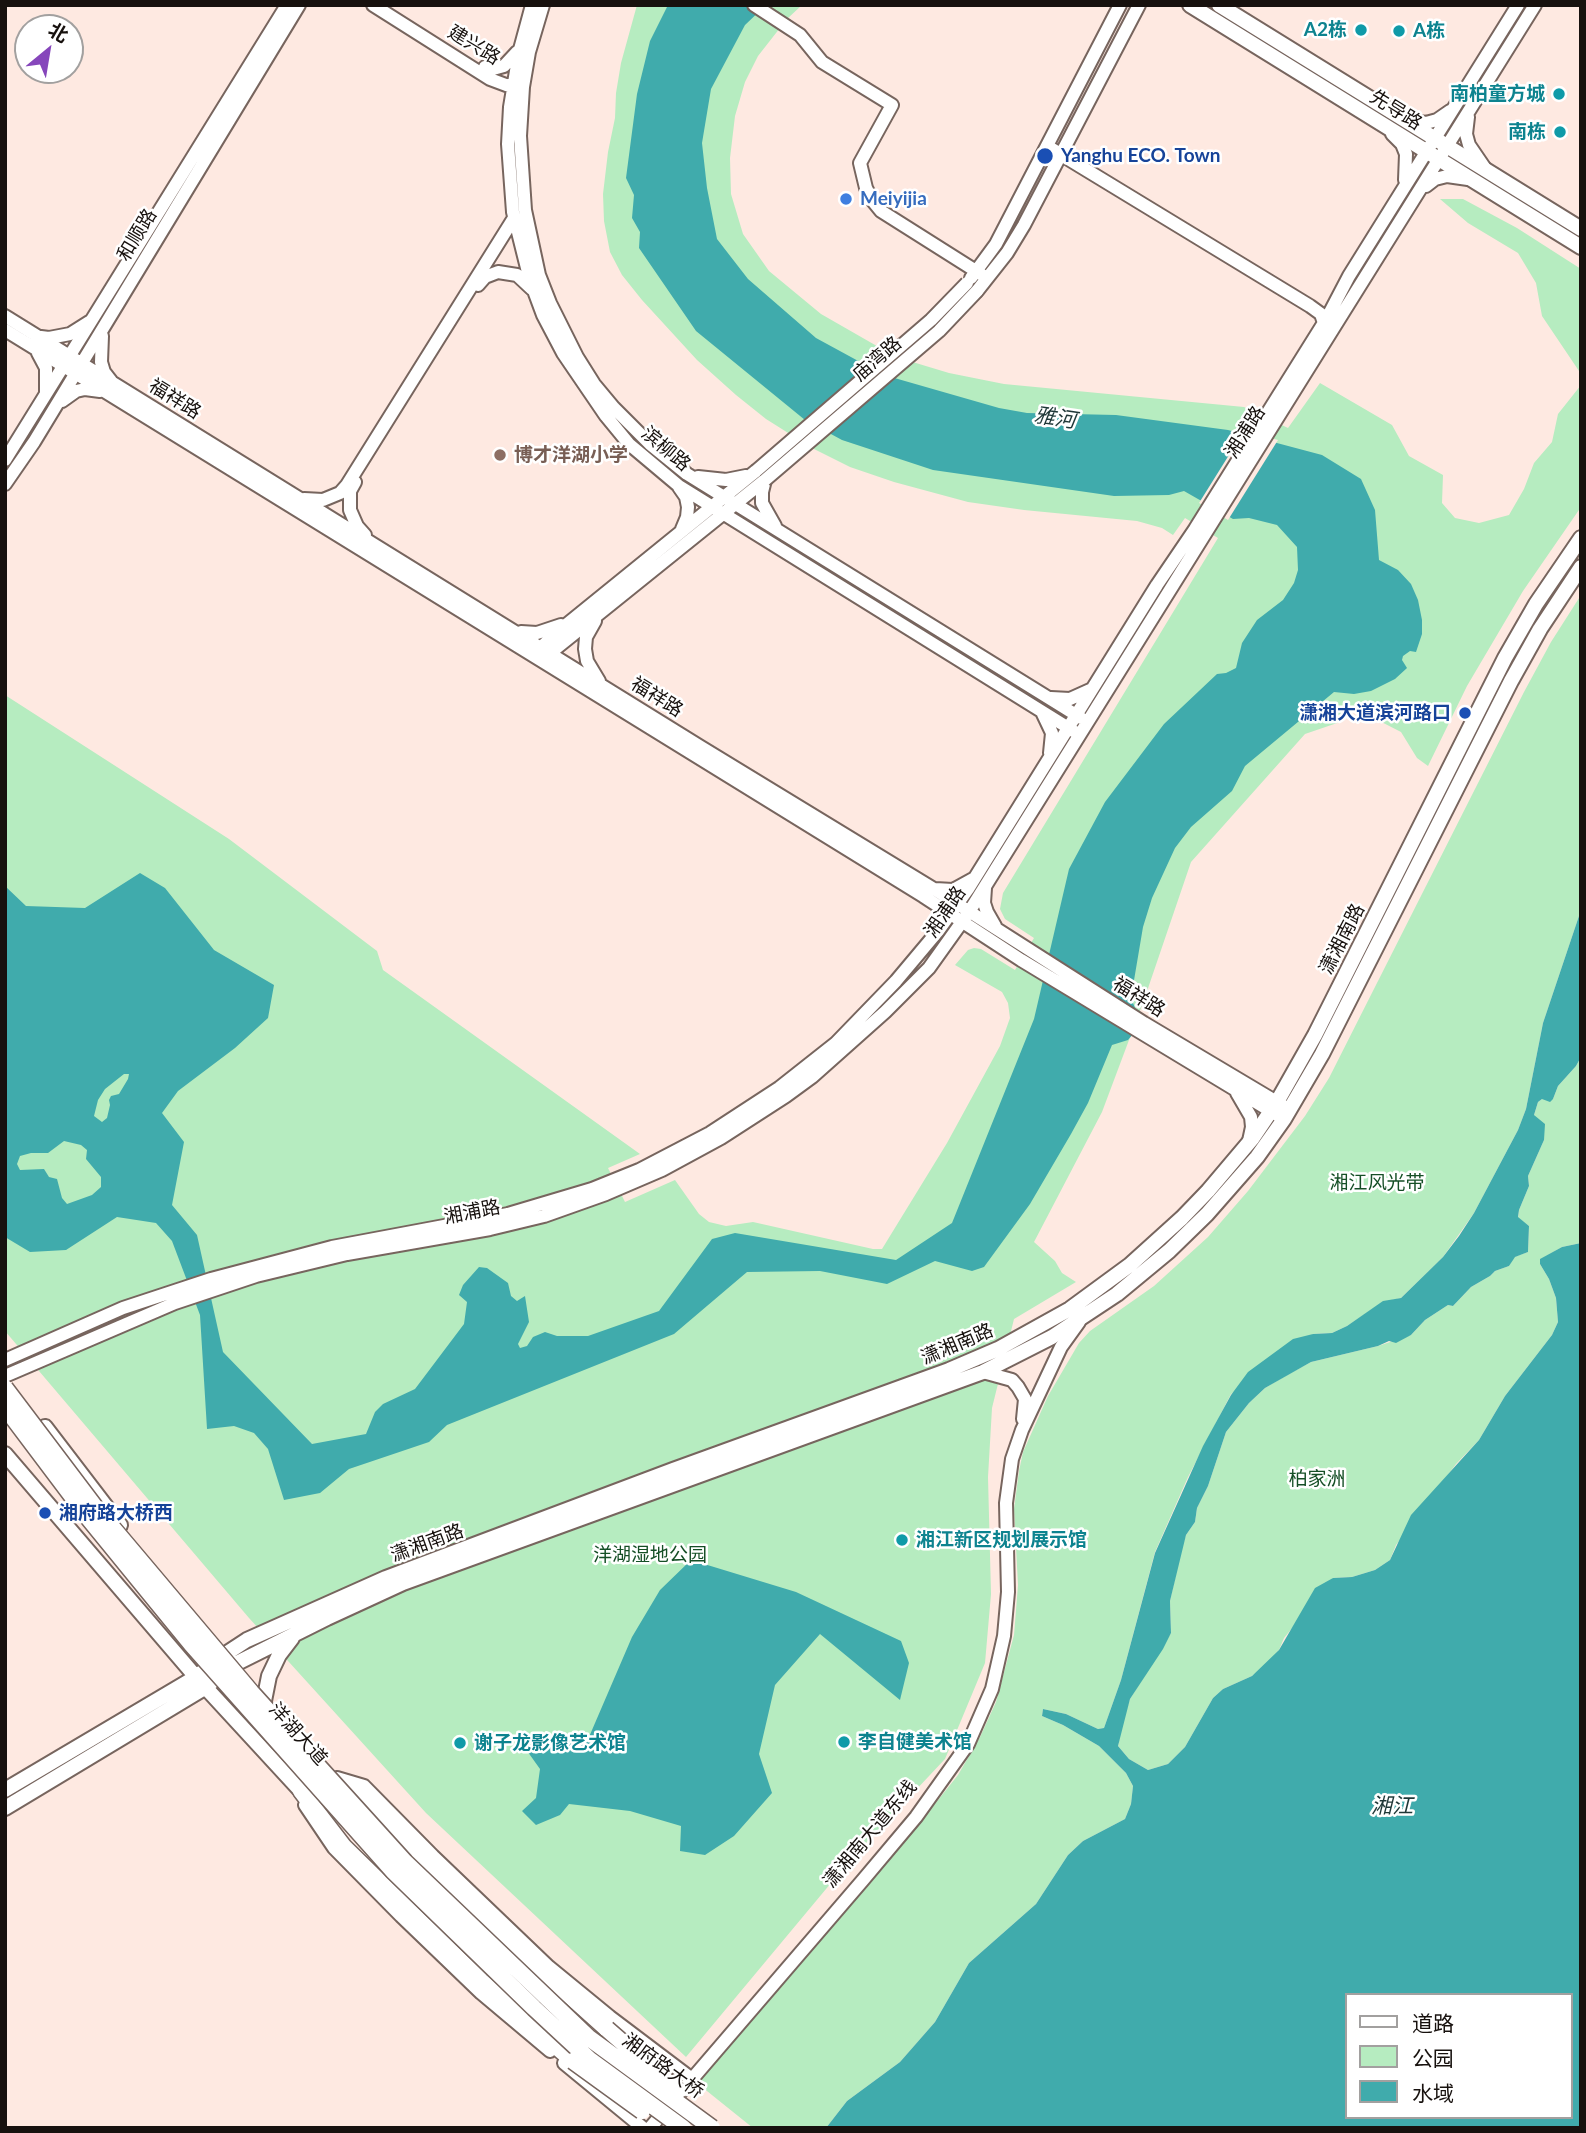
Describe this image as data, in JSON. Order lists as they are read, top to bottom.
{
  "streets": {
    "highway": ["洋湖大道", "湘府路大桥"],
    "main road": [
      "建兴路",
      "先导路",
      "和顺路",
      "庙湾路",
      "福祥路",
      "湘浦路",
      "滨柳路",
      "潇湘南路",
      "潇湘南大道东线"
    ]
  },
  "crossings": [
    ["建兴路", "滨柳路"],
    ["先导路", "湘浦路"],
    ["和顺路", "福祥路"],
    ["庙湾路", "福祥路"],
    ["庙湾路", "滨柳路"],
    ["福祥路", "湘浦路"],
    ["福祥路", "潇湘南路"],
    ["湘浦路", "滨柳路"],
    ["潇湘南路", "潇湘南大道东线"],
    ["洋湖大道", "湘府路大桥"]
  ],
  "water": ["雅河", "湘江"],
  "parks": ["湘江风光带", "柏家洲", "洋湖湿地公园"],
  "places": [
    "A2栋",
    "A栋",
    "南柏童方城",
    "南栋",
    "Yanghu ECO. Town",
    "Meiyijia",
    "博才洋湖小学",
    "潇湘大道滨河路口",
    "湘府路大桥西",
    "湘江新区规划展示馆",
    "李自健美术馆",
    "谢子龙影像艺术馆"
  ],
  "legend": ["道路", "公园", "水域"],
  "north": "top right"
}
